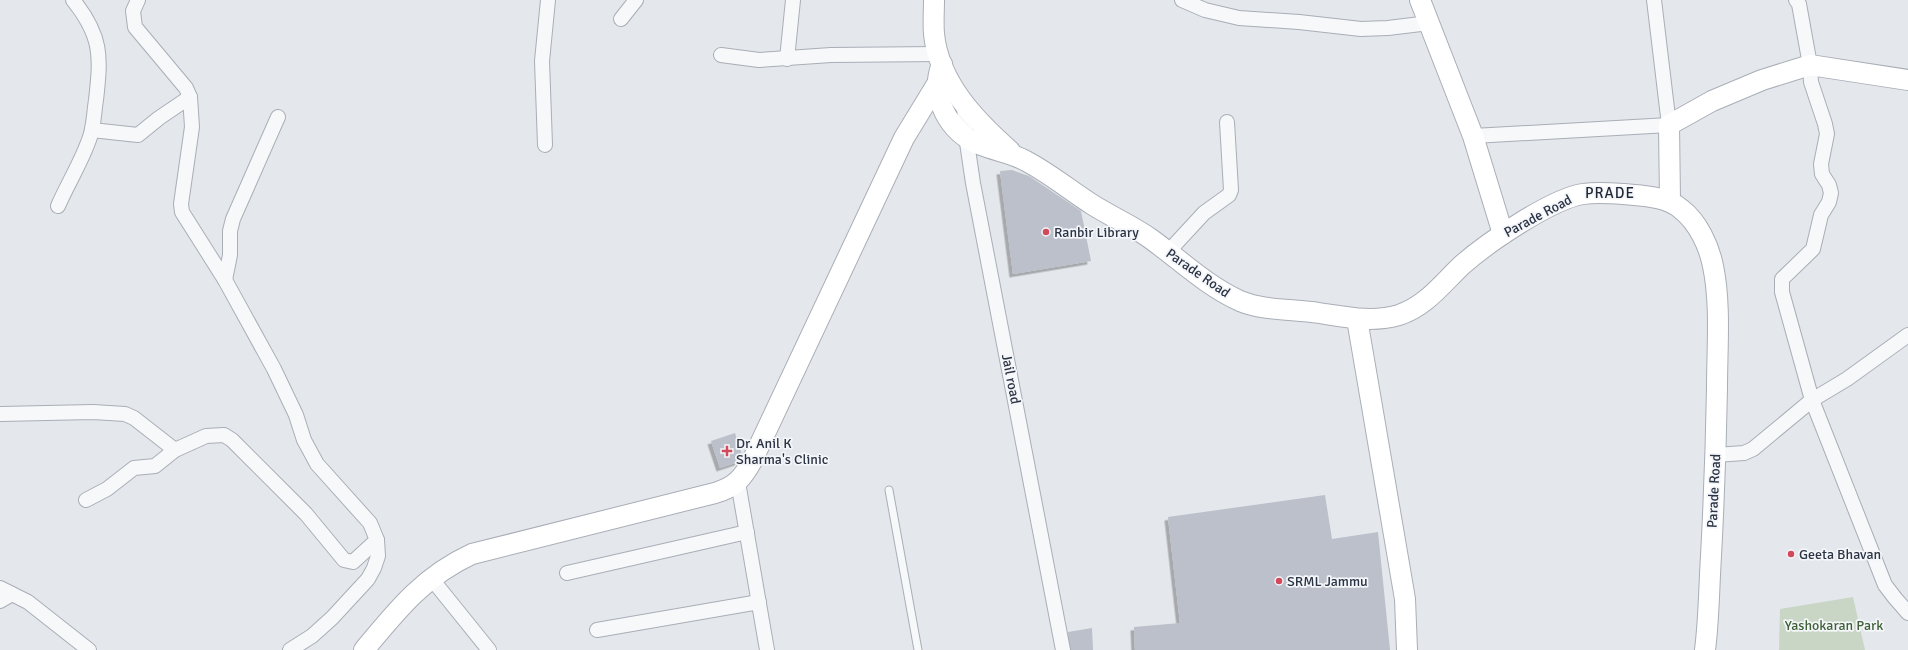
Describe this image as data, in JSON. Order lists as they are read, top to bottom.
{
  "streets": {
    "main road": ["Parade Road"],
    "street": ["Jail road"]
  },
  "districts": ["PRADE"],
  "parks": ["Yashokaran Park"],
  "places": {
    "other": ["Ranbir Library", "Geeta Bhavan", "SRML Jammu"],
    "health": ["Dr. Anil K Sharma's Clinic"]
  }
}
